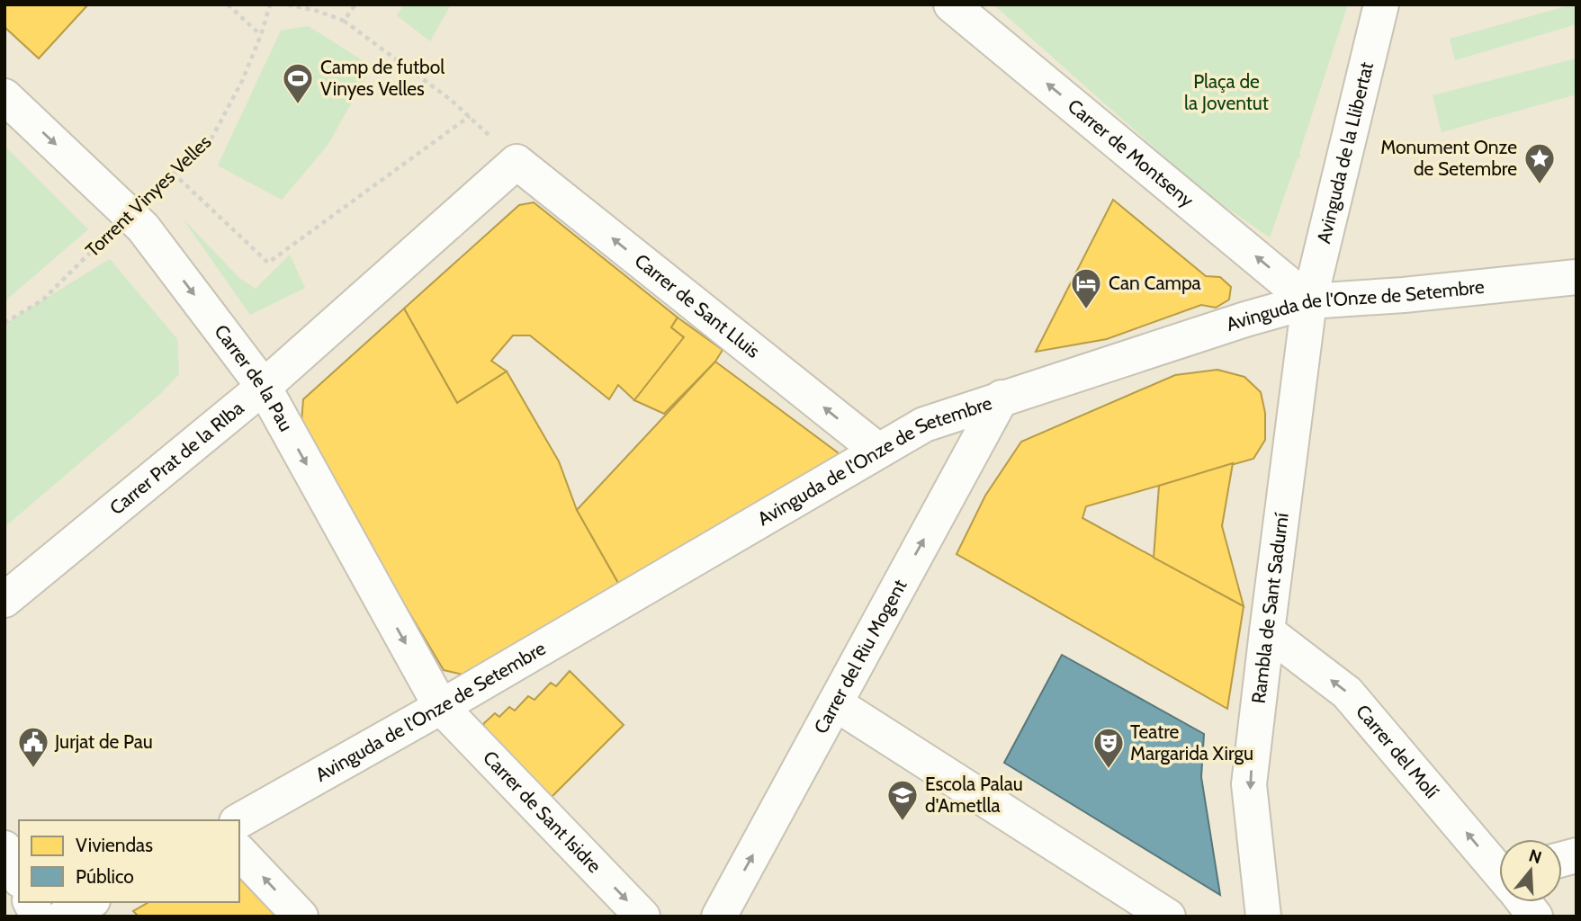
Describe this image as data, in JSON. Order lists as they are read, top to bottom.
{
  "streets": {
    "street": [
      "Carrer de Montseny",
      "Avinguda de la Llibertat",
      "Carrer de Sant Lluis",
      "Avinguda de l'Onze de Setembre",
      "Carrer de la Pau",
      "Carrer Prat de la RIba",
      "Rambla de Sant Sadurní",
      "Carrer del Riu Mogent",
      "Carrer del Molí",
      "Carrer de Sant Isidre"
    ],
    "path": ["Torrent Vinyes Velles"]
  },
  "crossings": [
    ["Carrer de Montseny", "Avinguda de la Llibertat"],
    ["Carrer de Montseny", "Avinguda de l'Onze de Setembre"],
    ["Carrer de Montseny", "Rambla de Sant Sadurní"],
    ["Avinguda de la Llibertat", "Avinguda de l'Onze de Setembre"],
    ["Avinguda de la Llibertat", "Rambla de Sant Sadurní"],
    ["Torrent Vinyes Velles", "Carrer de la Pau"],
    ["Carrer de Sant Lluis", "Avinguda de l'Onze de Setembre"],
    ["Carrer de Sant Lluis", "Carrer Prat de la RIba"],
    ["Avinguda de l'Onze de Setembre", "Carrer de la Pau"],
    ["Avinguda de l'Onze de Setembre", "Rambla de Sant Sadurní"],
    ["Avinguda de l'Onze de Setembre", "Carrer del Riu Mogent"],
    ["Avinguda de l'Onze de Setembre", "Carrer de Sant Isidre"],
    ["Carrer de la Pau", "Carrer Prat de la RIba"],
    ["Carrer de la Pau", "Carrer de Sant Isidre"],
    ["Rambla de Sant Sadurní", "Carrer del Molí"]
  ],
  "one_way": [
    "Carrer de Montseny",
    "Carrer de Sant Lluis",
    "Carrer de la Pau",
    "Rambla de Sant Sadurní",
    "Carrer del Riu Mogent",
    "Carrer del Molí",
    "Carrer de Sant Isidre"
  ],
  "parks": ["Plaça de la Joventut"],
  "places": {
    "sports": ["Camp de futbol Vinyes Velles"],
    "place": ["Monument Onze de Setembre"],
    "hotel": ["Can Campa"],
    "public building": ["Jurjat de Pau"],
    "theatre": ["Teatre Margarida Xirgu"],
    "school or university": ["Escola Palau d'Ametlla"]
  },
  "legend": ["Viviendas", "Público"],
  "north": "top"
}
